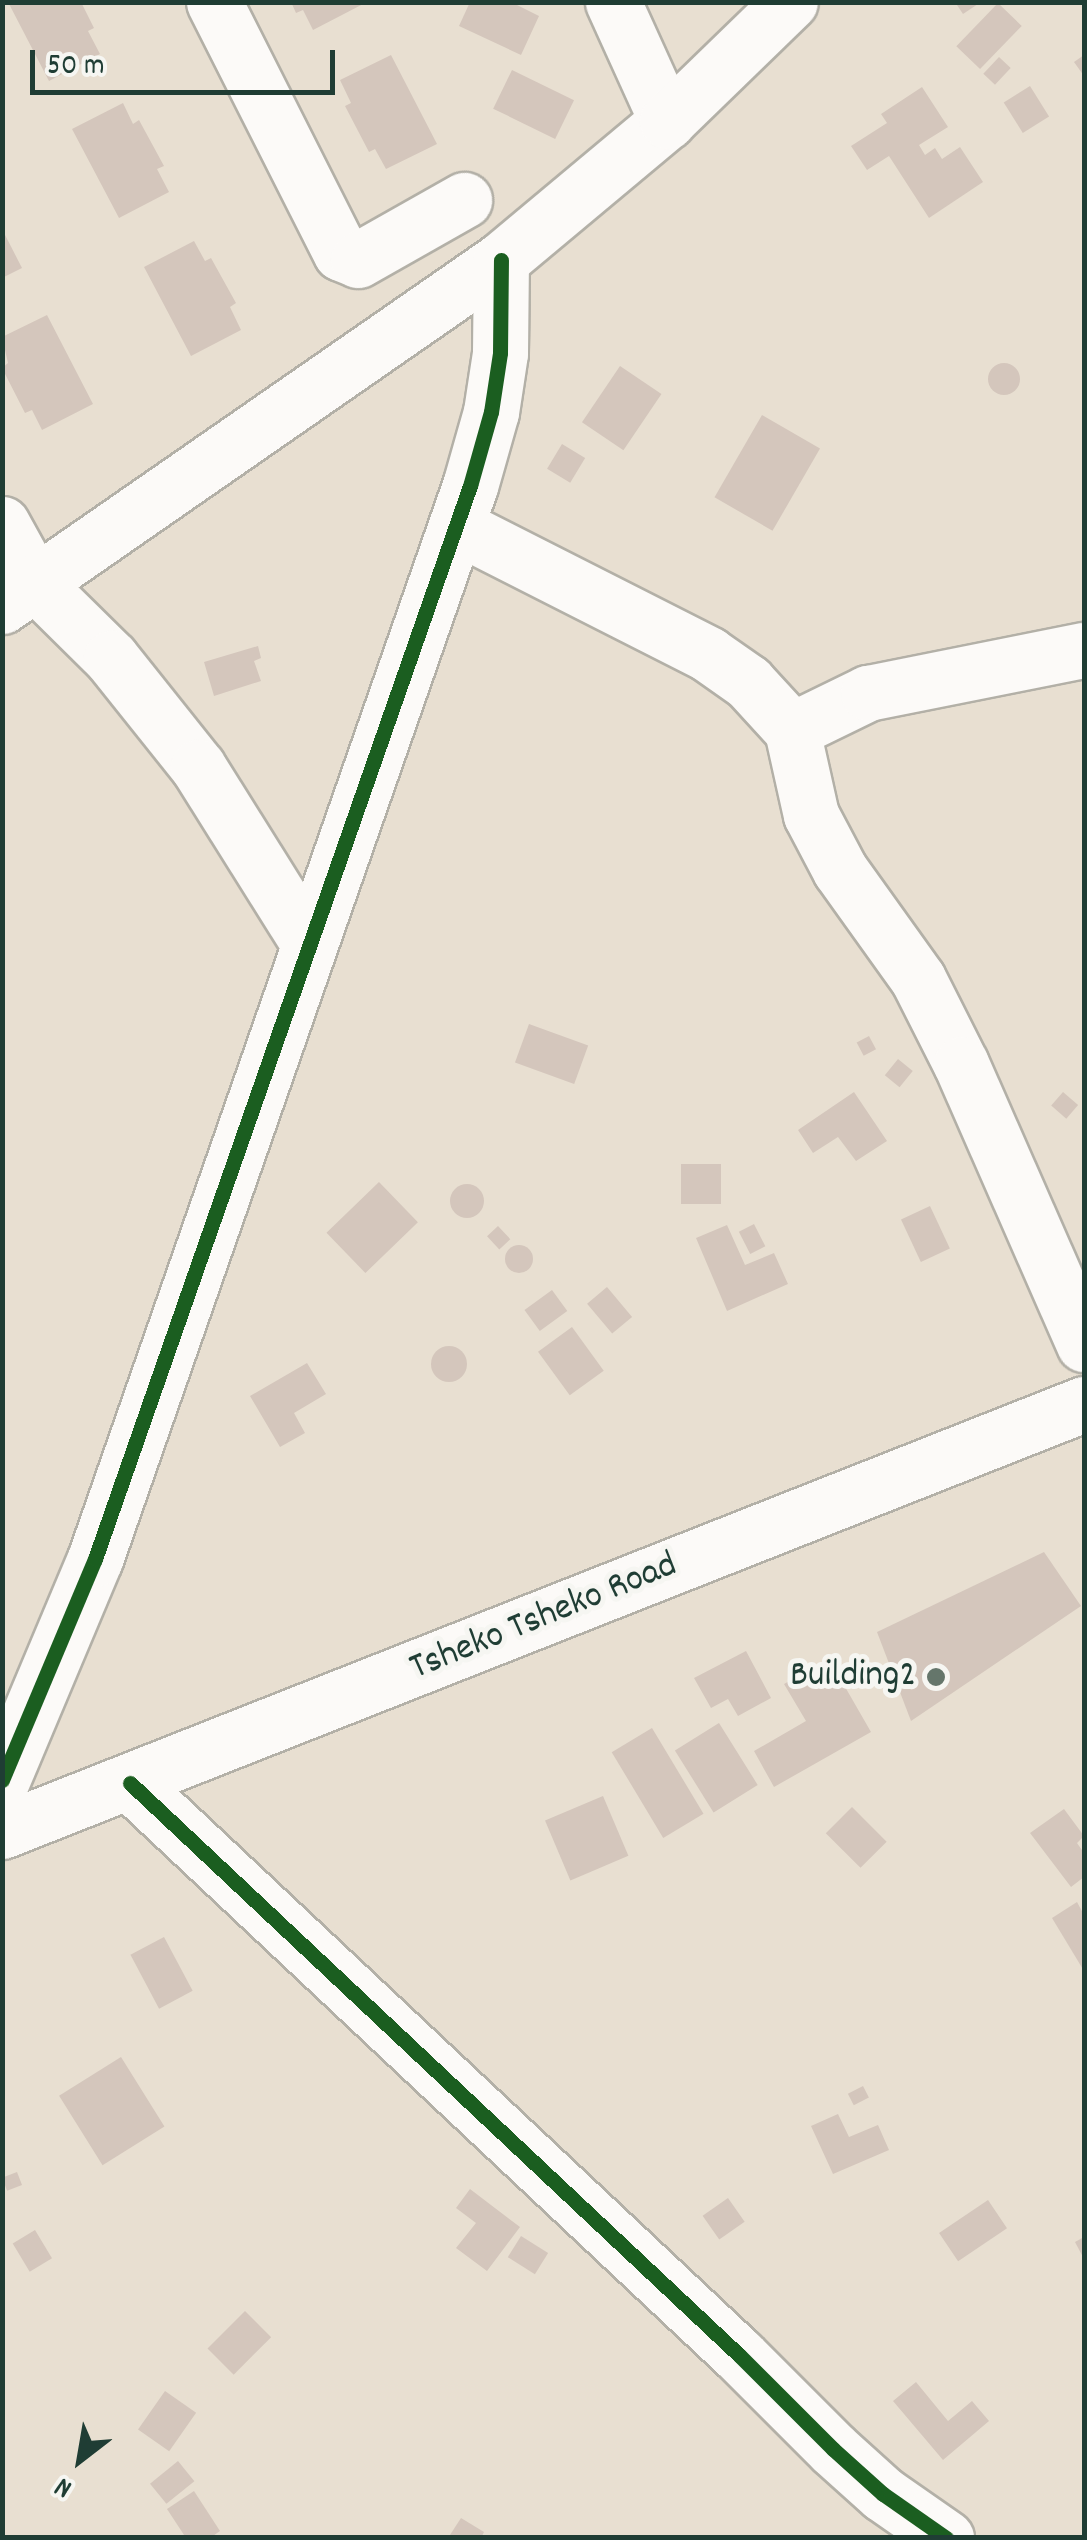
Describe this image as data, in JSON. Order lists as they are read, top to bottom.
{
  "streets": {
    "main road": ["Tsheko Tsheko Road"]
  },
  "places": ["Building2"],
  "scale_bar": "50 m",
  "north": "bottom left"
}
